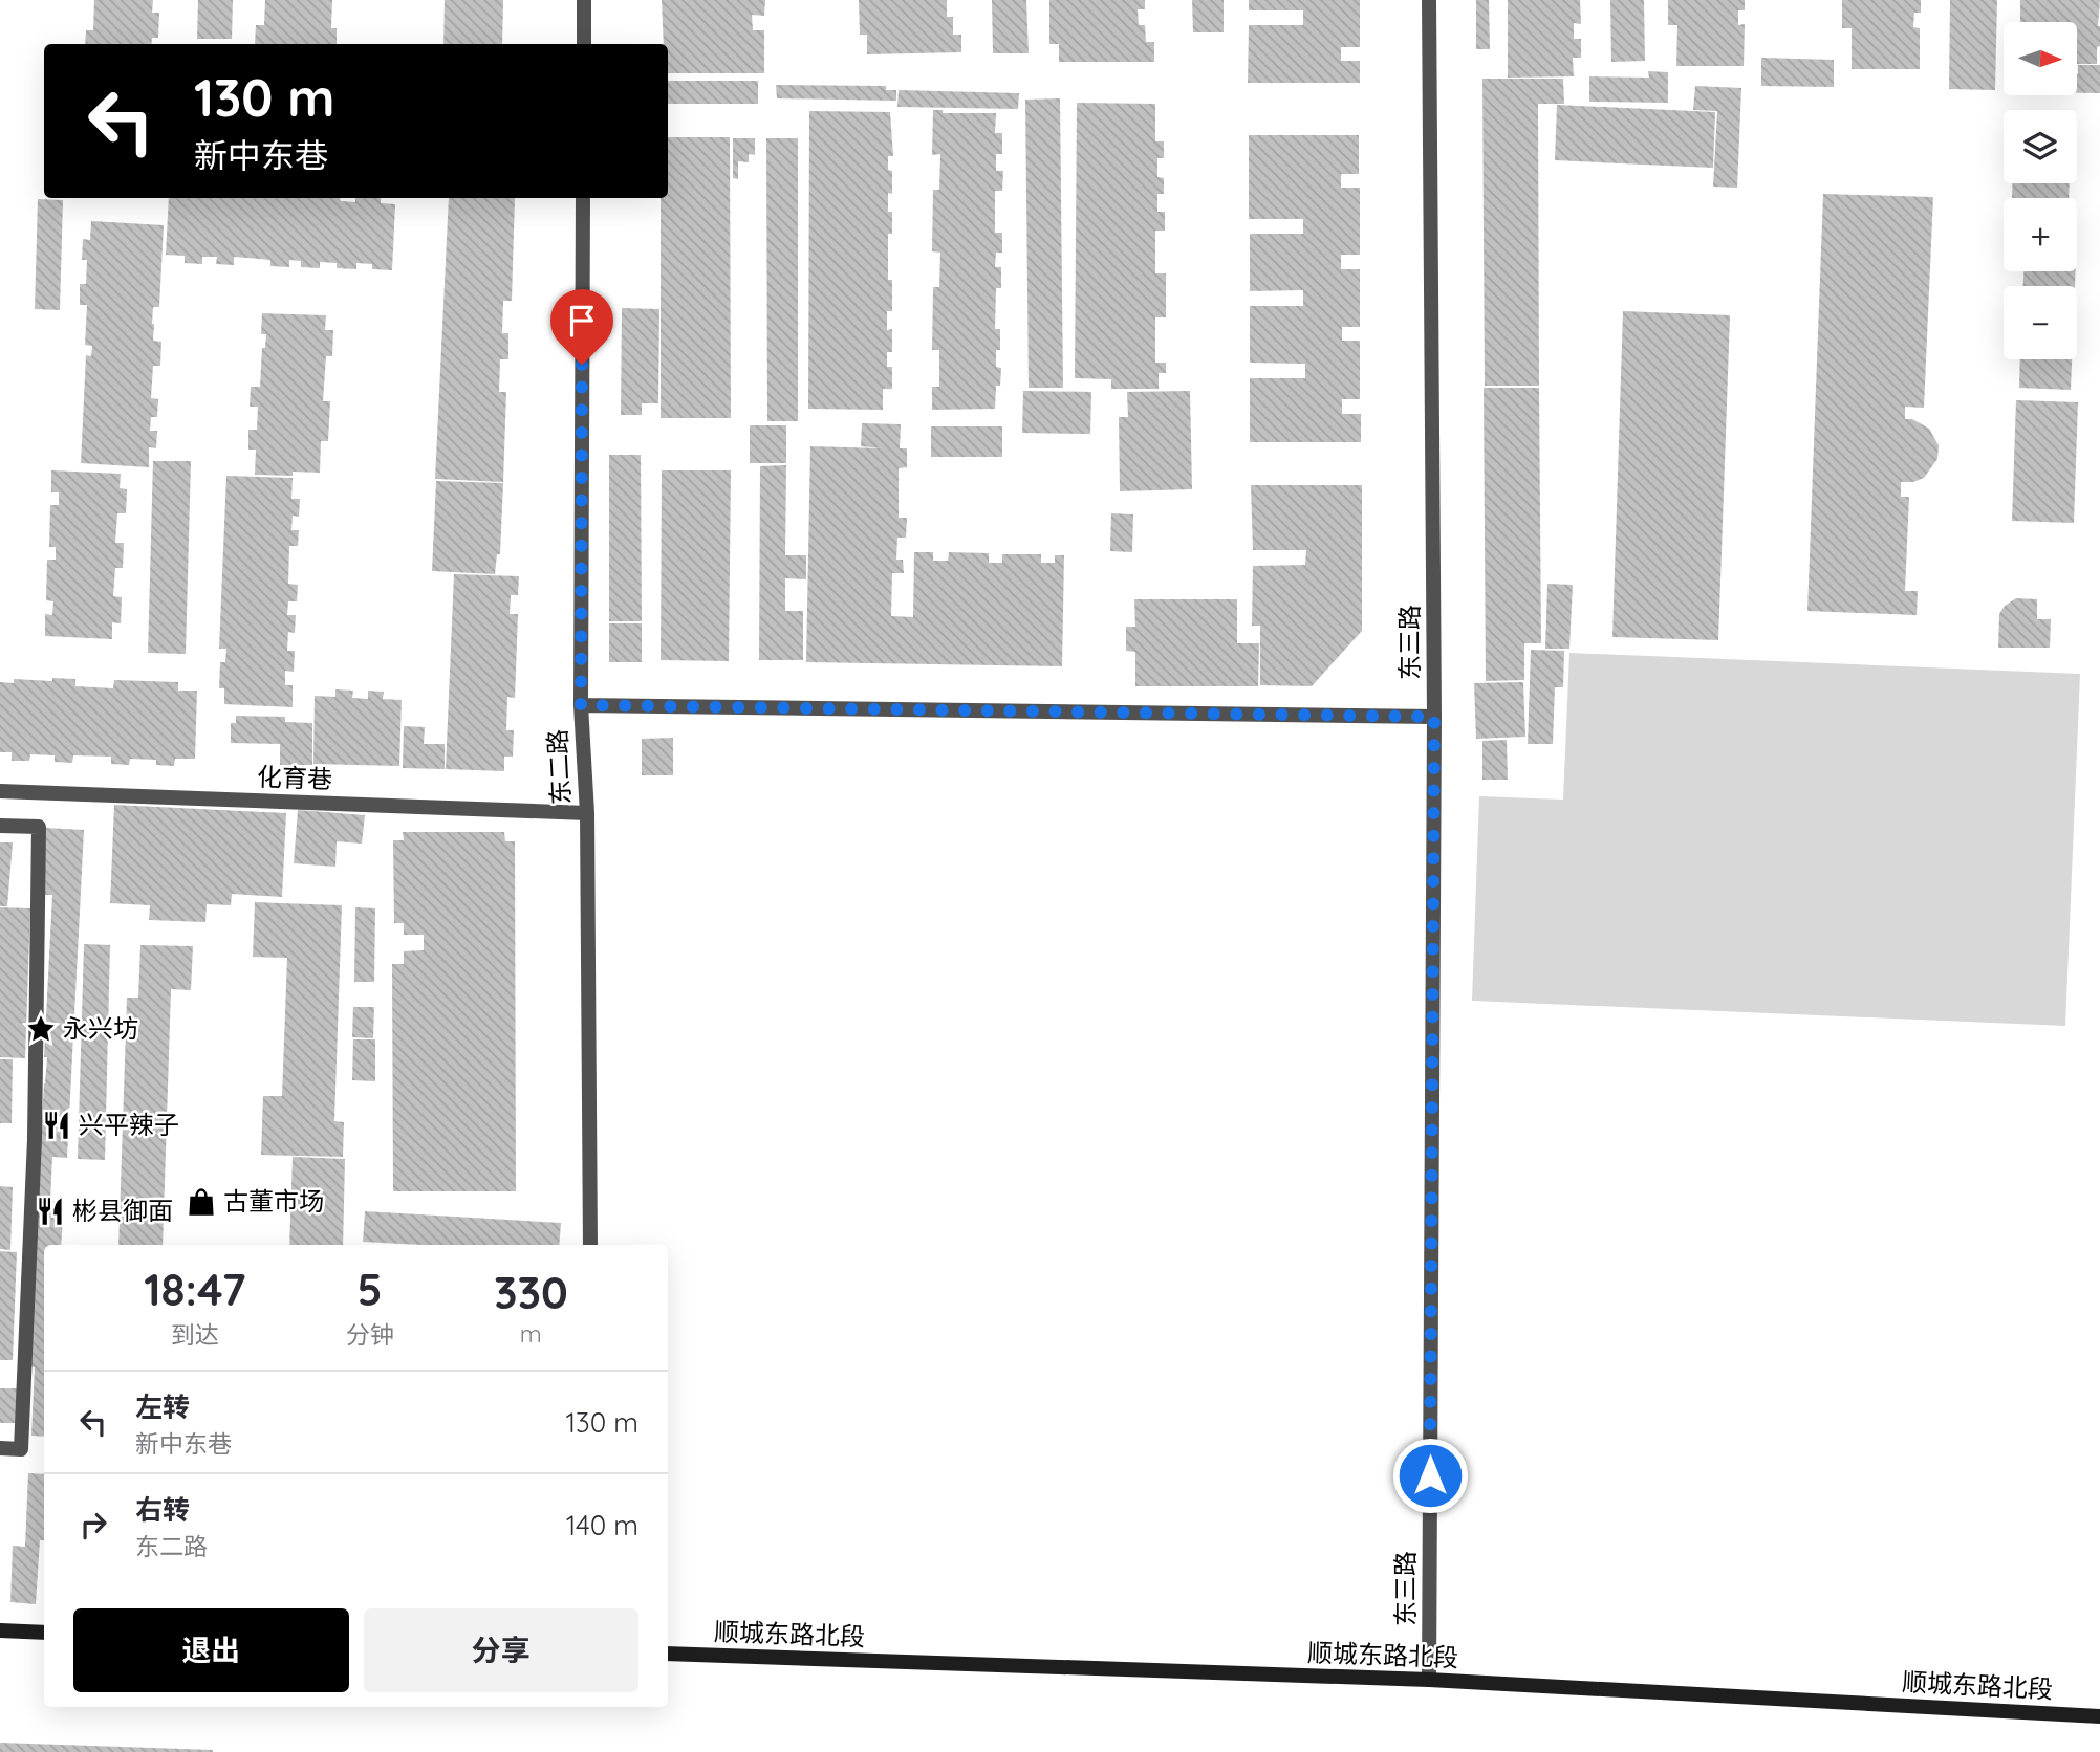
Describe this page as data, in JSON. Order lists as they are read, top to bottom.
{
  "streets": {
    "street": [
      "东三路",
      "东二路",
      "化育巷",
      "顺城东路北段"
    ]
  },
  "crossings": [
    ["东三路", "顺城东路北段"],
    ["东二路", "化育巷"]
  ],
  "places": {
    "place": ["永兴坊"],
    "restaurant": ["兴平辣子", "彬县御面"],
    "shop": ["古董市场"]
  },
  "north": "right",
  "page": {
    "map_buttons": ["+", "−"],
    "turn": ["130 m", "新中东巷"],
    "eta": [
      "18:47",
      "到达",
      "5",
      "分钟",
      "330",
      "m"
    ],
    "list": [
      {
        "name": "左转",
        "note": "新中东巷",
        "value": "130 m"
      },
      {
        "name": "右转",
        "note": "东二路",
        "value": "140 m"
      }
    ],
    "buttons": ["退出", "分享"]
  }
}
